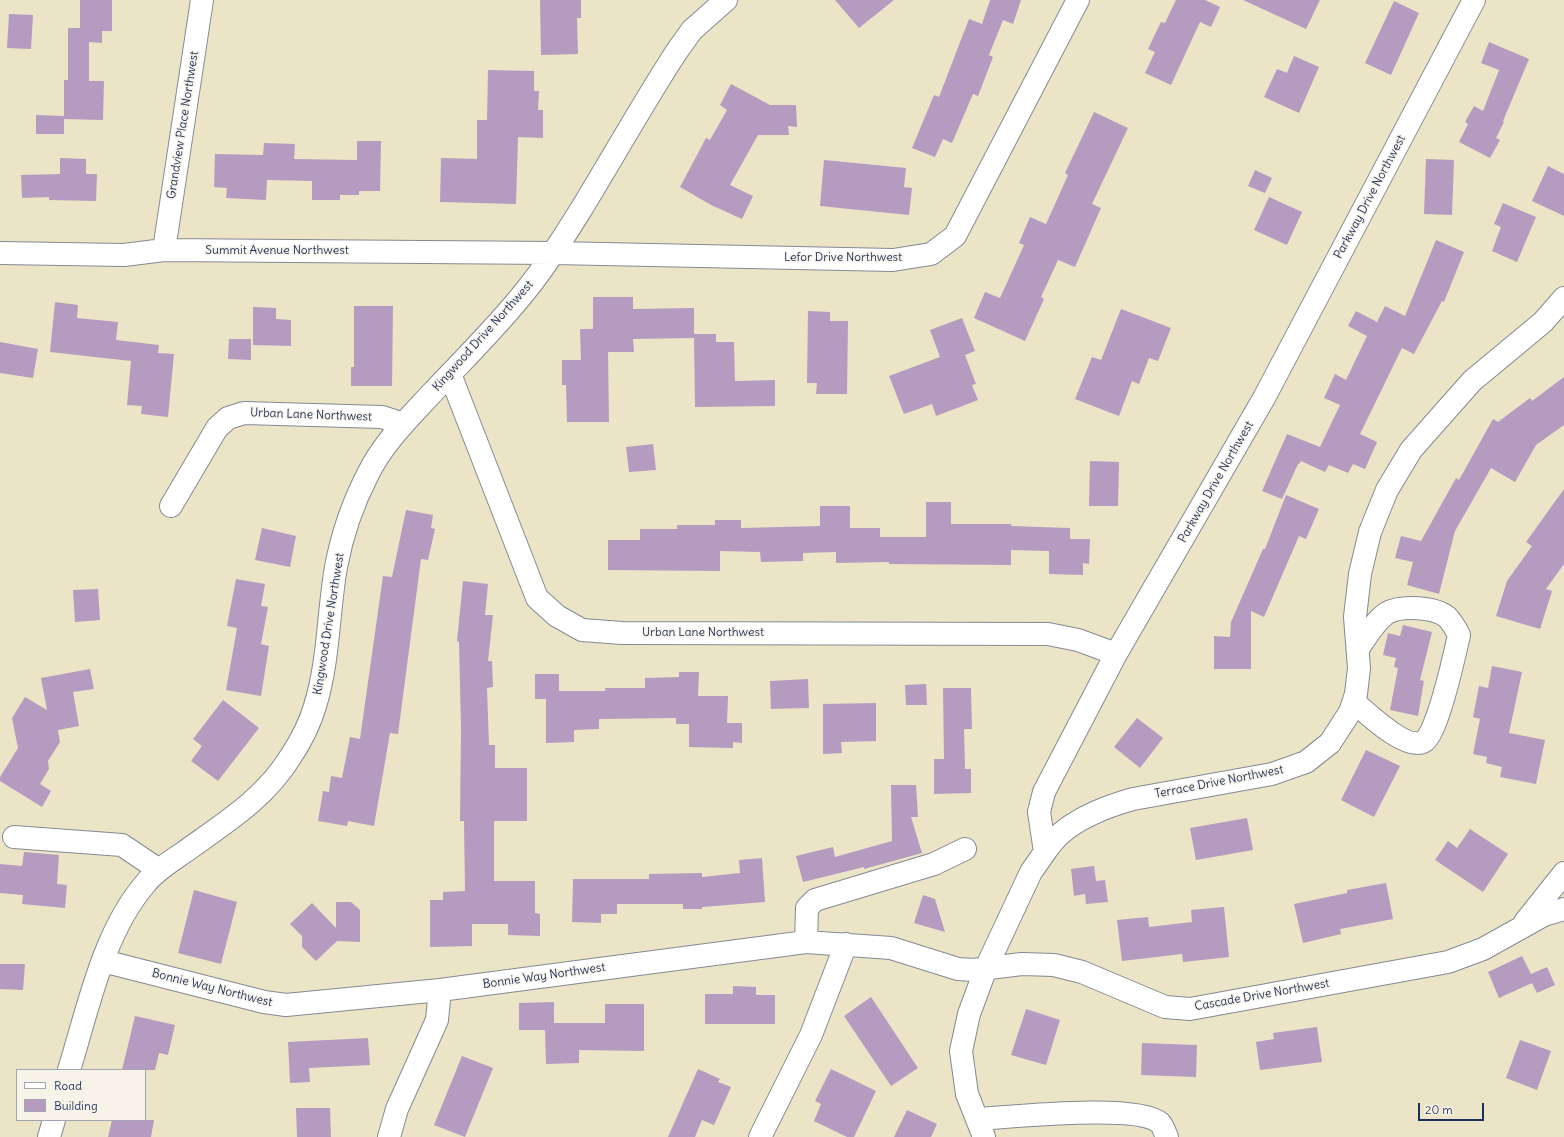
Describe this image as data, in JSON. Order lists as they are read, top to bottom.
{
  "streets": {
    "street": [
      "Grandview Place Northwest",
      "Parkway Drive Northwest",
      "Summit Avenue Northwest",
      "Lefor Drive Northwest",
      "Kingwood Drive Northwest",
      "Urban Lane Northwest",
      "Terrace Drive Northwest",
      "Bonnie Way Northwest",
      "Cascade Drive Northwest"
    ]
  },
  "crossings": [
    ["Grandview Place Northwest", "Summit Avenue Northwest"],
    ["Parkway Drive Northwest", "Urban Lane Northwest"],
    ["Parkway Drive Northwest", "Terrace Drive Northwest"],
    ["Summit Avenue Northwest", "Lefor Drive Northwest"],
    ["Summit Avenue Northwest", "Kingwood Drive Northwest"],
    ["Lefor Drive Northwest", "Kingwood Drive Northwest"],
    ["Kingwood Drive Northwest", "Urban Lane Northwest"],
    ["Kingwood Drive Northwest", "Bonnie Way Northwest"],
    ["Bonnie Way Northwest", "Cascade Drive Northwest"]
  ],
  "legend": ["Road", "Building"],
  "scale_bar": "20 m"
}
